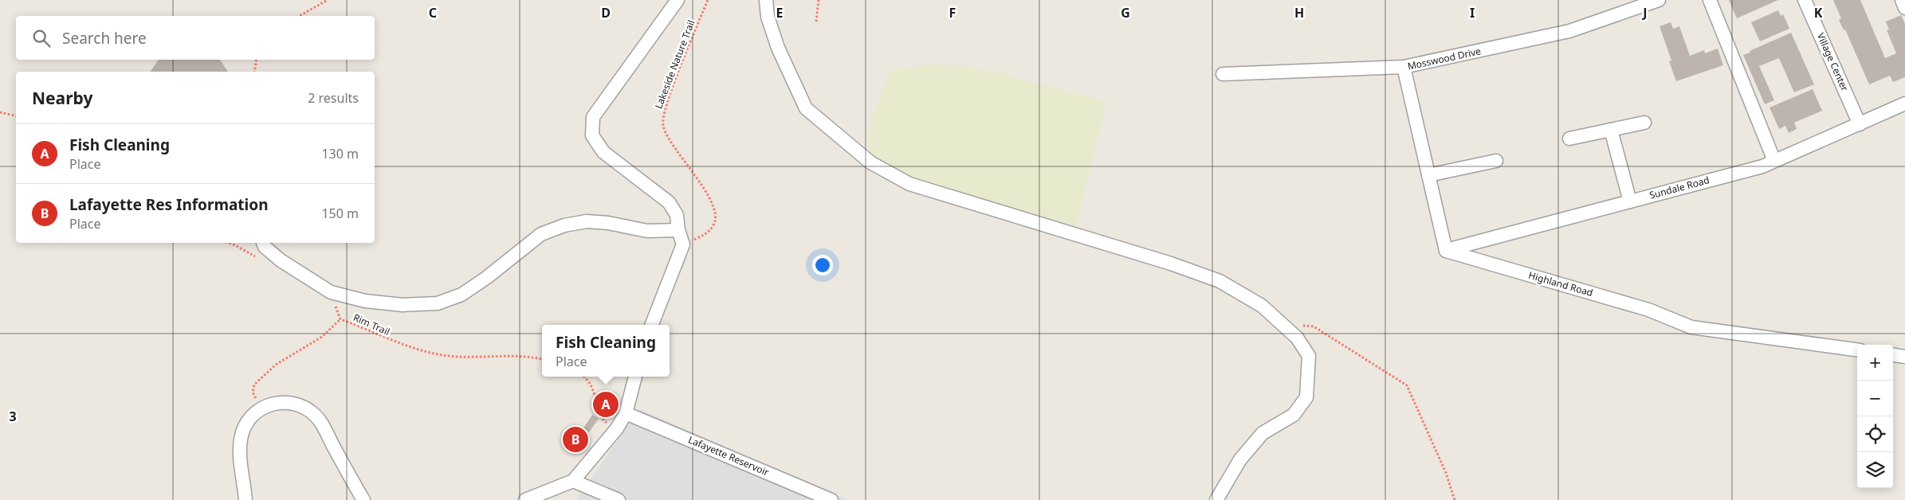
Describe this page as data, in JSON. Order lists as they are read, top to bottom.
{
  "streets": {
    "street": [
      "Mosswood Drive",
      "Village Center",
      "Sundale Road",
      "Highland Road",
      "Lafayette Reservoir"
    ],
    "path": ["Lakeside Nature Trail", "Rim Trail"]
  },
  "crossings": [
    ["Village Center", "Sundale Road"],
    ["Sundale Road", "Highland Road"]
  ],
  "page": {
    "search": "Search here",
    "heading": ["Nearby", "2 results"],
    "list": [
      {
        "mark": "A",
        "name": "Fish Cleaning",
        "note": "Place",
        "value": "130 m"
      },
      {
        "mark": "B",
        "name": "Lafayette Res Information",
        "note": "Place",
        "value": "150 m"
      }
    ],
    "popup": ["Fish Cleaning", "Place"],
    "map_buttons": ["+", "−"],
    "pins": ["A", "B"]
  },
  "grid": {
    "columns": [
      "C",
      "D",
      "E",
      "F",
      "G",
      "H",
      "I",
      "J",
      "K"
    ],
    "rows": ["3"]
  }
}
